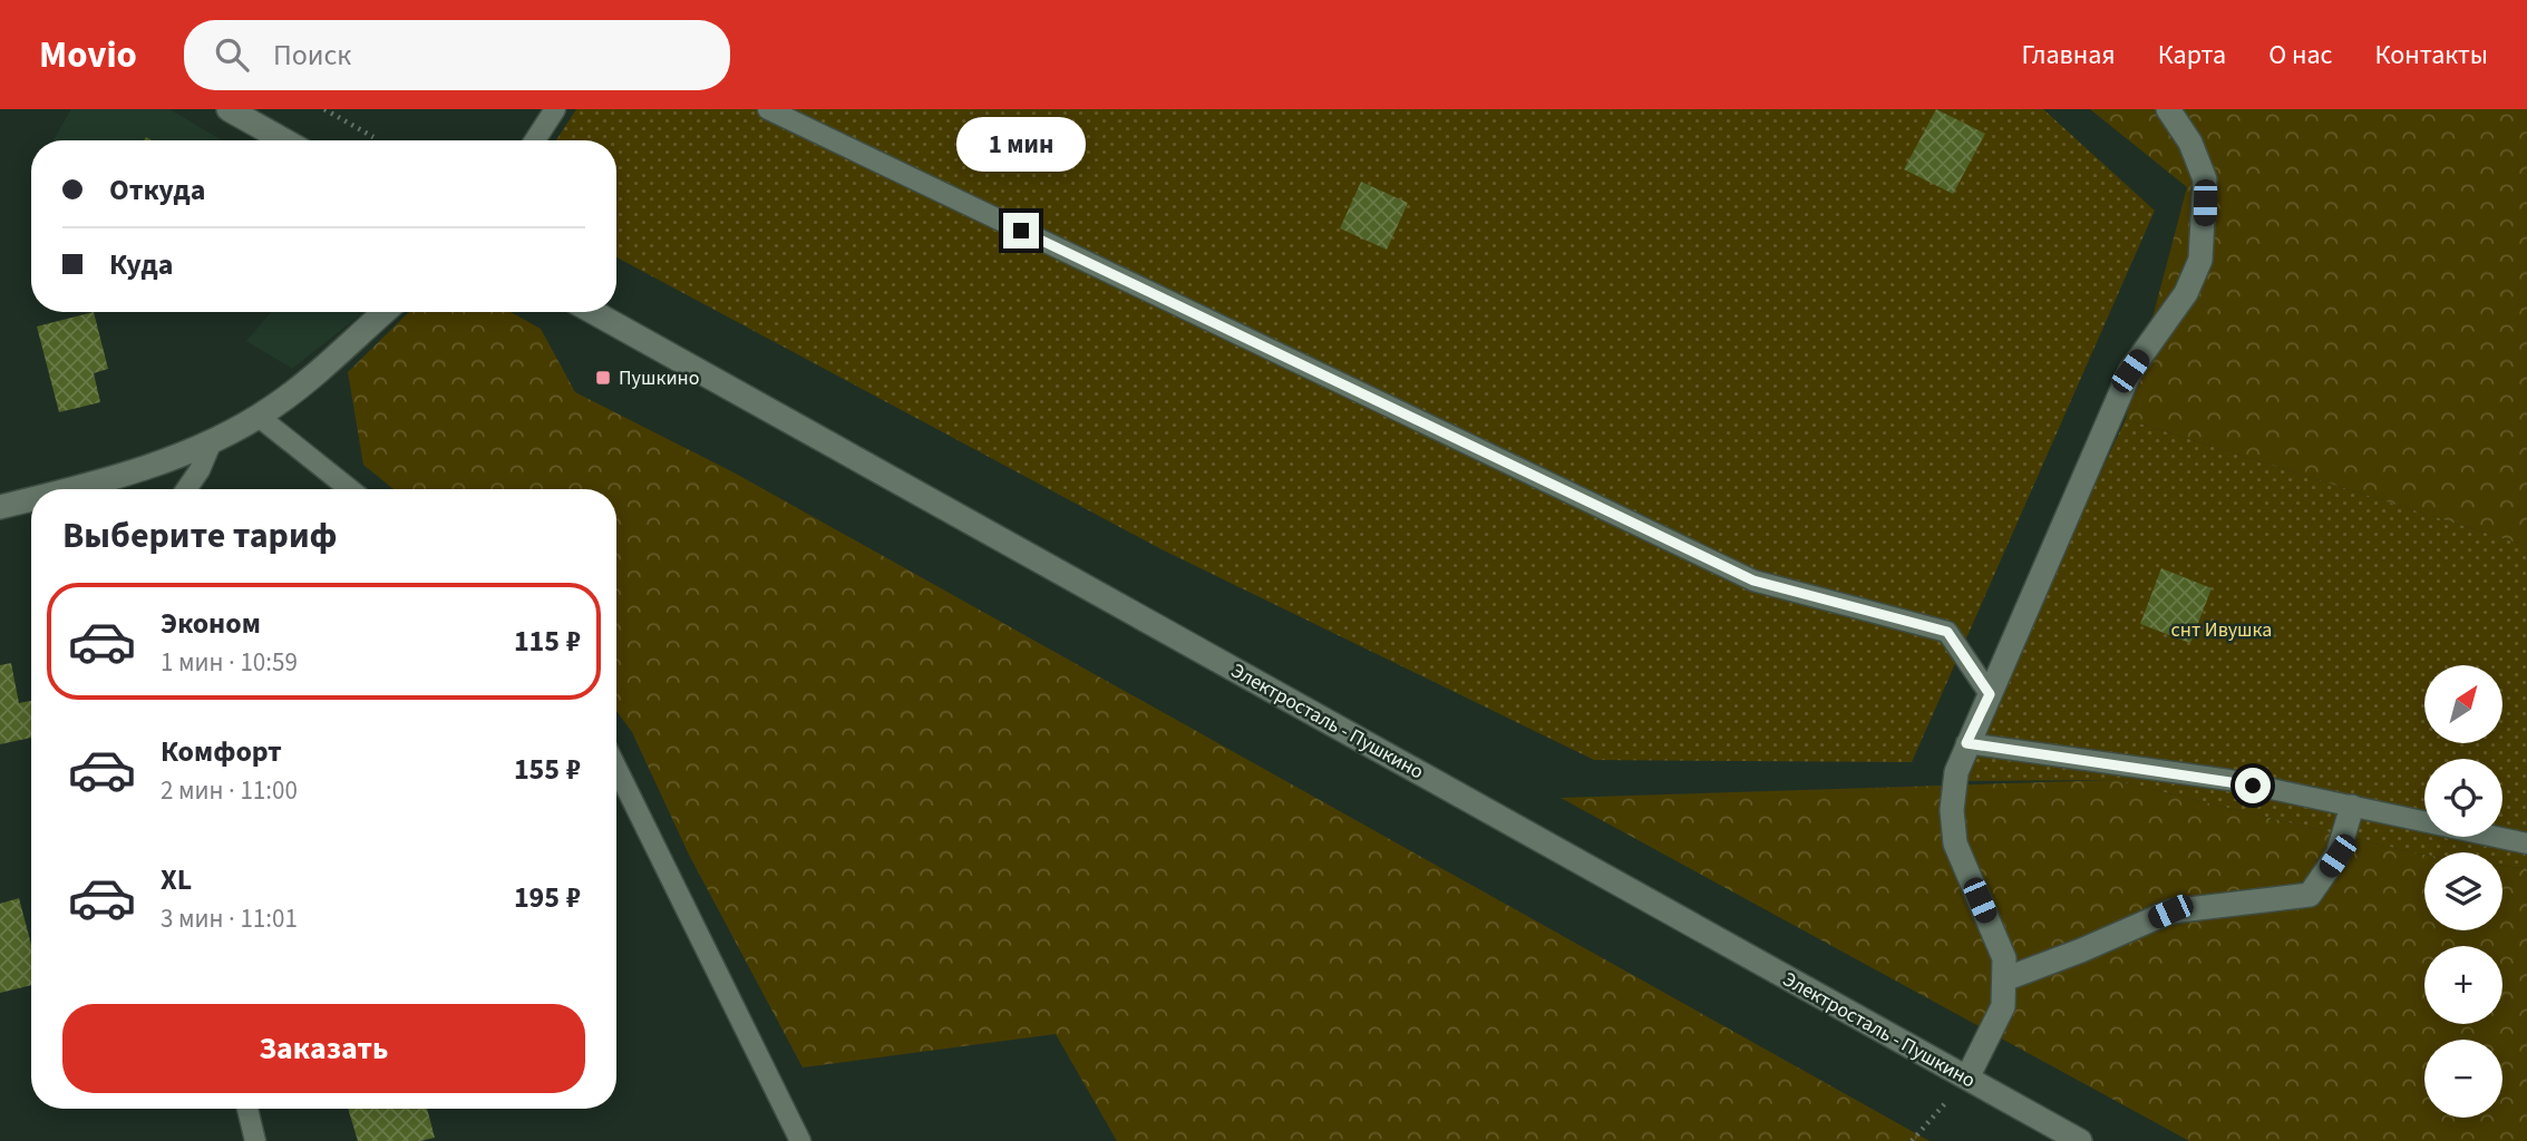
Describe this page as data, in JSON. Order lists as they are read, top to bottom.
{
  "streets": {
    "street": ["Электросталь - Пушкино"]
  },
  "parks": ["снт Ивушка"],
  "places": {
    "transit": ["Пушкино"]
  },
  "north": "top right",
  "page": {
    "header": "Movio",
    "search": "Поиск",
    "nav": [
      "Главная",
      "Карта",
      "О нас",
      "Контакты"
    ],
    "bubble": "1 мин",
    "banner": ["Откуда", "Куда"],
    "heading": "Выберите тариф",
    "list": [
      {
        "name": "Эконом",
        "note": "1 мин · 10:59",
        "value": "115 ₽"
      },
      {
        "name": "Комфорт",
        "note": "2 мин · 11:00",
        "value": "155 ₽"
      },
      {
        "name": "XL",
        "note": "3 мин · 11:01",
        "value": "195 ₽"
      }
    ],
    "map_buttons": ["+", "−"],
    "buttons": "Заказать"
  }
}
